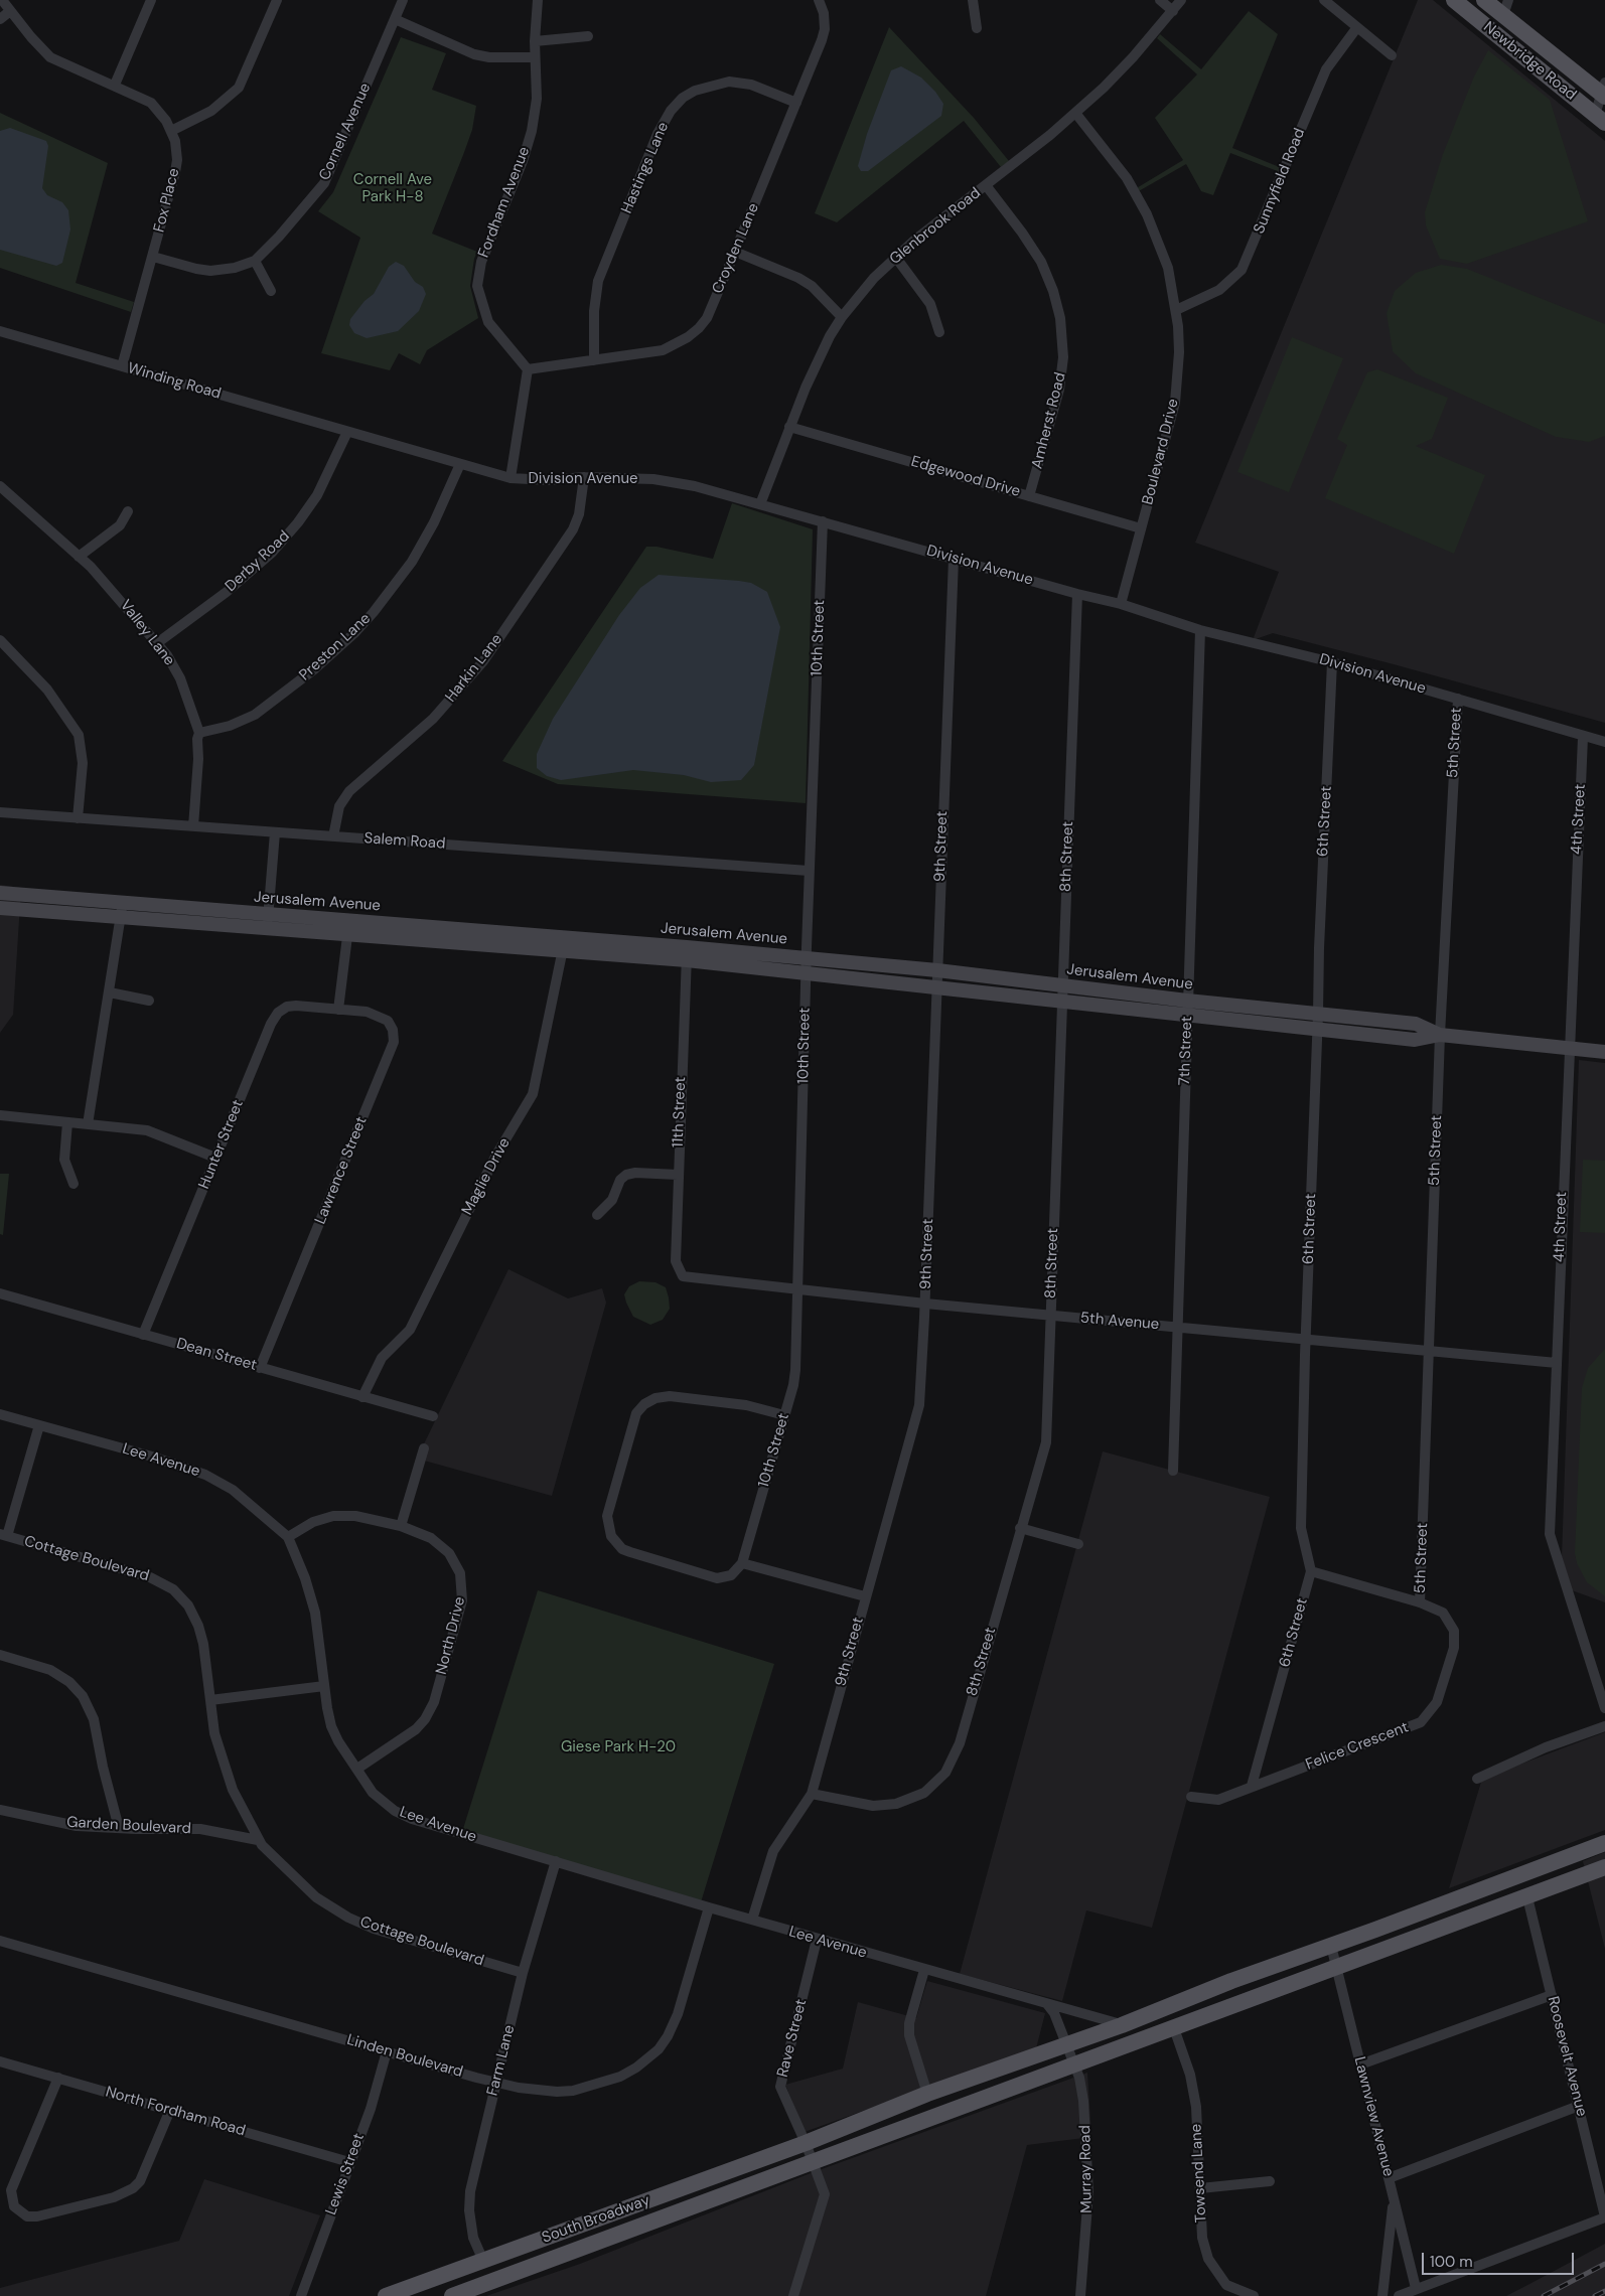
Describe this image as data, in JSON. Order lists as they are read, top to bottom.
{
  "streets": {
    "main road": ["Newbridge Road", "Jerusalem Avenue", "South Broadway"],
    "street": [
      "Cornell Avenue",
      "Hastings Lane",
      "Sunnyfield Road",
      "Fox Place",
      "Fordham Avenue",
      "Glenbrook Road",
      "Croyden Lane",
      "Winding Road",
      "Amherst Road",
      "Boulevard Drive",
      "Edgewood Drive",
      "Division Avenue",
      "Derby Road",
      "Valley Lane",
      "10th Street",
      "Preston Lane",
      "Harkin Lane",
      "5th Street",
      "4th Street",
      "6th Street",
      "Salem Road",
      "9th Street",
      "8th Street",
      "7th Street",
      "11th Street",
      "Hunter Street",
      "Lawrence Street",
      "Maglie Drive",
      "5th Avenue",
      "Dean Street",
      "Lee Avenue",
      "Cottage Boulevard",
      "North Drive",
      "Felice Crescent",
      "Garden Boulevard",
      "Rave Street",
      "Linden Boulevard",
      "Roosevelt Avenue",
      "Farm Lane",
      "North Fordham Road",
      "Lawnview Avenue",
      "Murray Road",
      "Towsend Lane",
      "Lewis Street"
    ]
  },
  "crossings": [
    ["Cornell Avenue", "Fox Place"],
    ["Hastings Lane", "Croyden Lane"],
    ["Sunnyfield Road", "Boulevard Drive"],
    ["Fox Place", "Winding Road"],
    ["Fordham Avenue", "Croyden Lane"],
    ["Glenbrook Road", "Amherst Road"],
    ["Glenbrook Road", "Boulevard Drive"],
    ["Glenbrook Road", "Edgewood Drive"],
    ["Glenbrook Road", "Division Avenue"],
    ["Winding Road", "Division Avenue"],
    ["Winding Road", "Derby Road"],
    ["Amherst Road", "Edgewood Drive"],
    ["Boulevard Drive", "Edgewood Drive"],
    ["Boulevard Drive", "Division Avenue"],
    ["Division Avenue", "Derby Road"],
    ["Division Avenue", "10th Street"],
    ["Division Avenue", "Preston Lane"],
    ["Division Avenue", "Harkin Lane"],
    ["Division Avenue", "5th Street"],
    ["Division Avenue", "4th Street"],
    ["Division Avenue", "6th Street"],
    ["Division Avenue", "9th Street"],
    ["Division Avenue", "8th Street"],
    ["Division Avenue", "7th Street"],
    ["Derby Road", "Valley Lane"],
    ["Valley Lane", "Preston Lane"],
    ["Valley Lane", "Salem Road"],
    ["10th Street", "Salem Road"],
    ["10th Street", "Jerusalem Avenue"],
    ["10th Street", "5th Avenue"],
    ["Harkin Lane", "Salem Road"],
    ["5th Street", "Jerusalem Avenue"],
    ["5th Street", "5th Avenue"],
    ["5th Street", "Felice Crescent"],
    ["4th Street", "Jerusalem Avenue"],
    ["4th Street", "5th Avenue"],
    ["6th Street", "Jerusalem Avenue"],
    ["6th Street", "5th Avenue"],
    ["6th Street", "Felice Crescent"],
    ["9th Street", "8th Street"],
    ["9th Street", "Jerusalem Avenue"],
    ["9th Street", "5th Avenue"],
    ["9th Street", "Lee Avenue"],
    ["8th Street", "Jerusalem Avenue"],
    ["8th Street", "5th Avenue"],
    ["Jerusalem Avenue", "7th Street"],
    ["Jerusalem Avenue", "11th Street"],
    ["Jerusalem Avenue", "Maglie Drive"],
    ["7th Street", "5th Avenue"],
    ["11th Street", "5th Avenue"],
    ["Hunter Street", "Lawrence Street"],
    ["Hunter Street", "Dean Street"],
    ["Lawrence Street", "Dean Street"],
    ["Maglie Drive", "Dean Street"],
    ["Lee Avenue", "North Drive"],
    ["Lee Avenue", "Rave Street"],
    ["Lee Avenue", "Linden Boulevard"],
    ["Lee Avenue", "Farm Lane"],
    ["Lee Avenue", "South Broadway"],
    ["Cottage Boulevard", "Garden Boulevard"],
    ["Cottage Boulevard", "Farm Lane"],
    ["Rave Street", "South Broadway"],
    ["Linden Boulevard", "Farm Lane"],
    ["Linden Boulevard", "Lewis Street"],
    ["Roosevelt Avenue", "Lawnview Avenue"],
    ["Roosevelt Avenue", "South Broadway"],
    ["Farm Lane", "South Broadway"],
    ["North Fordham Road", "Lewis Street"],
    ["Lawnview Avenue", "South Broadway"],
    ["Murray Road", "South Broadway"],
    ["Towsend Lane", "South Broadway"]
  ],
  "parks": ["Cornell Ave Park H-8", "Giese Park H-20"],
  "scale_bar": "100 m"
}
